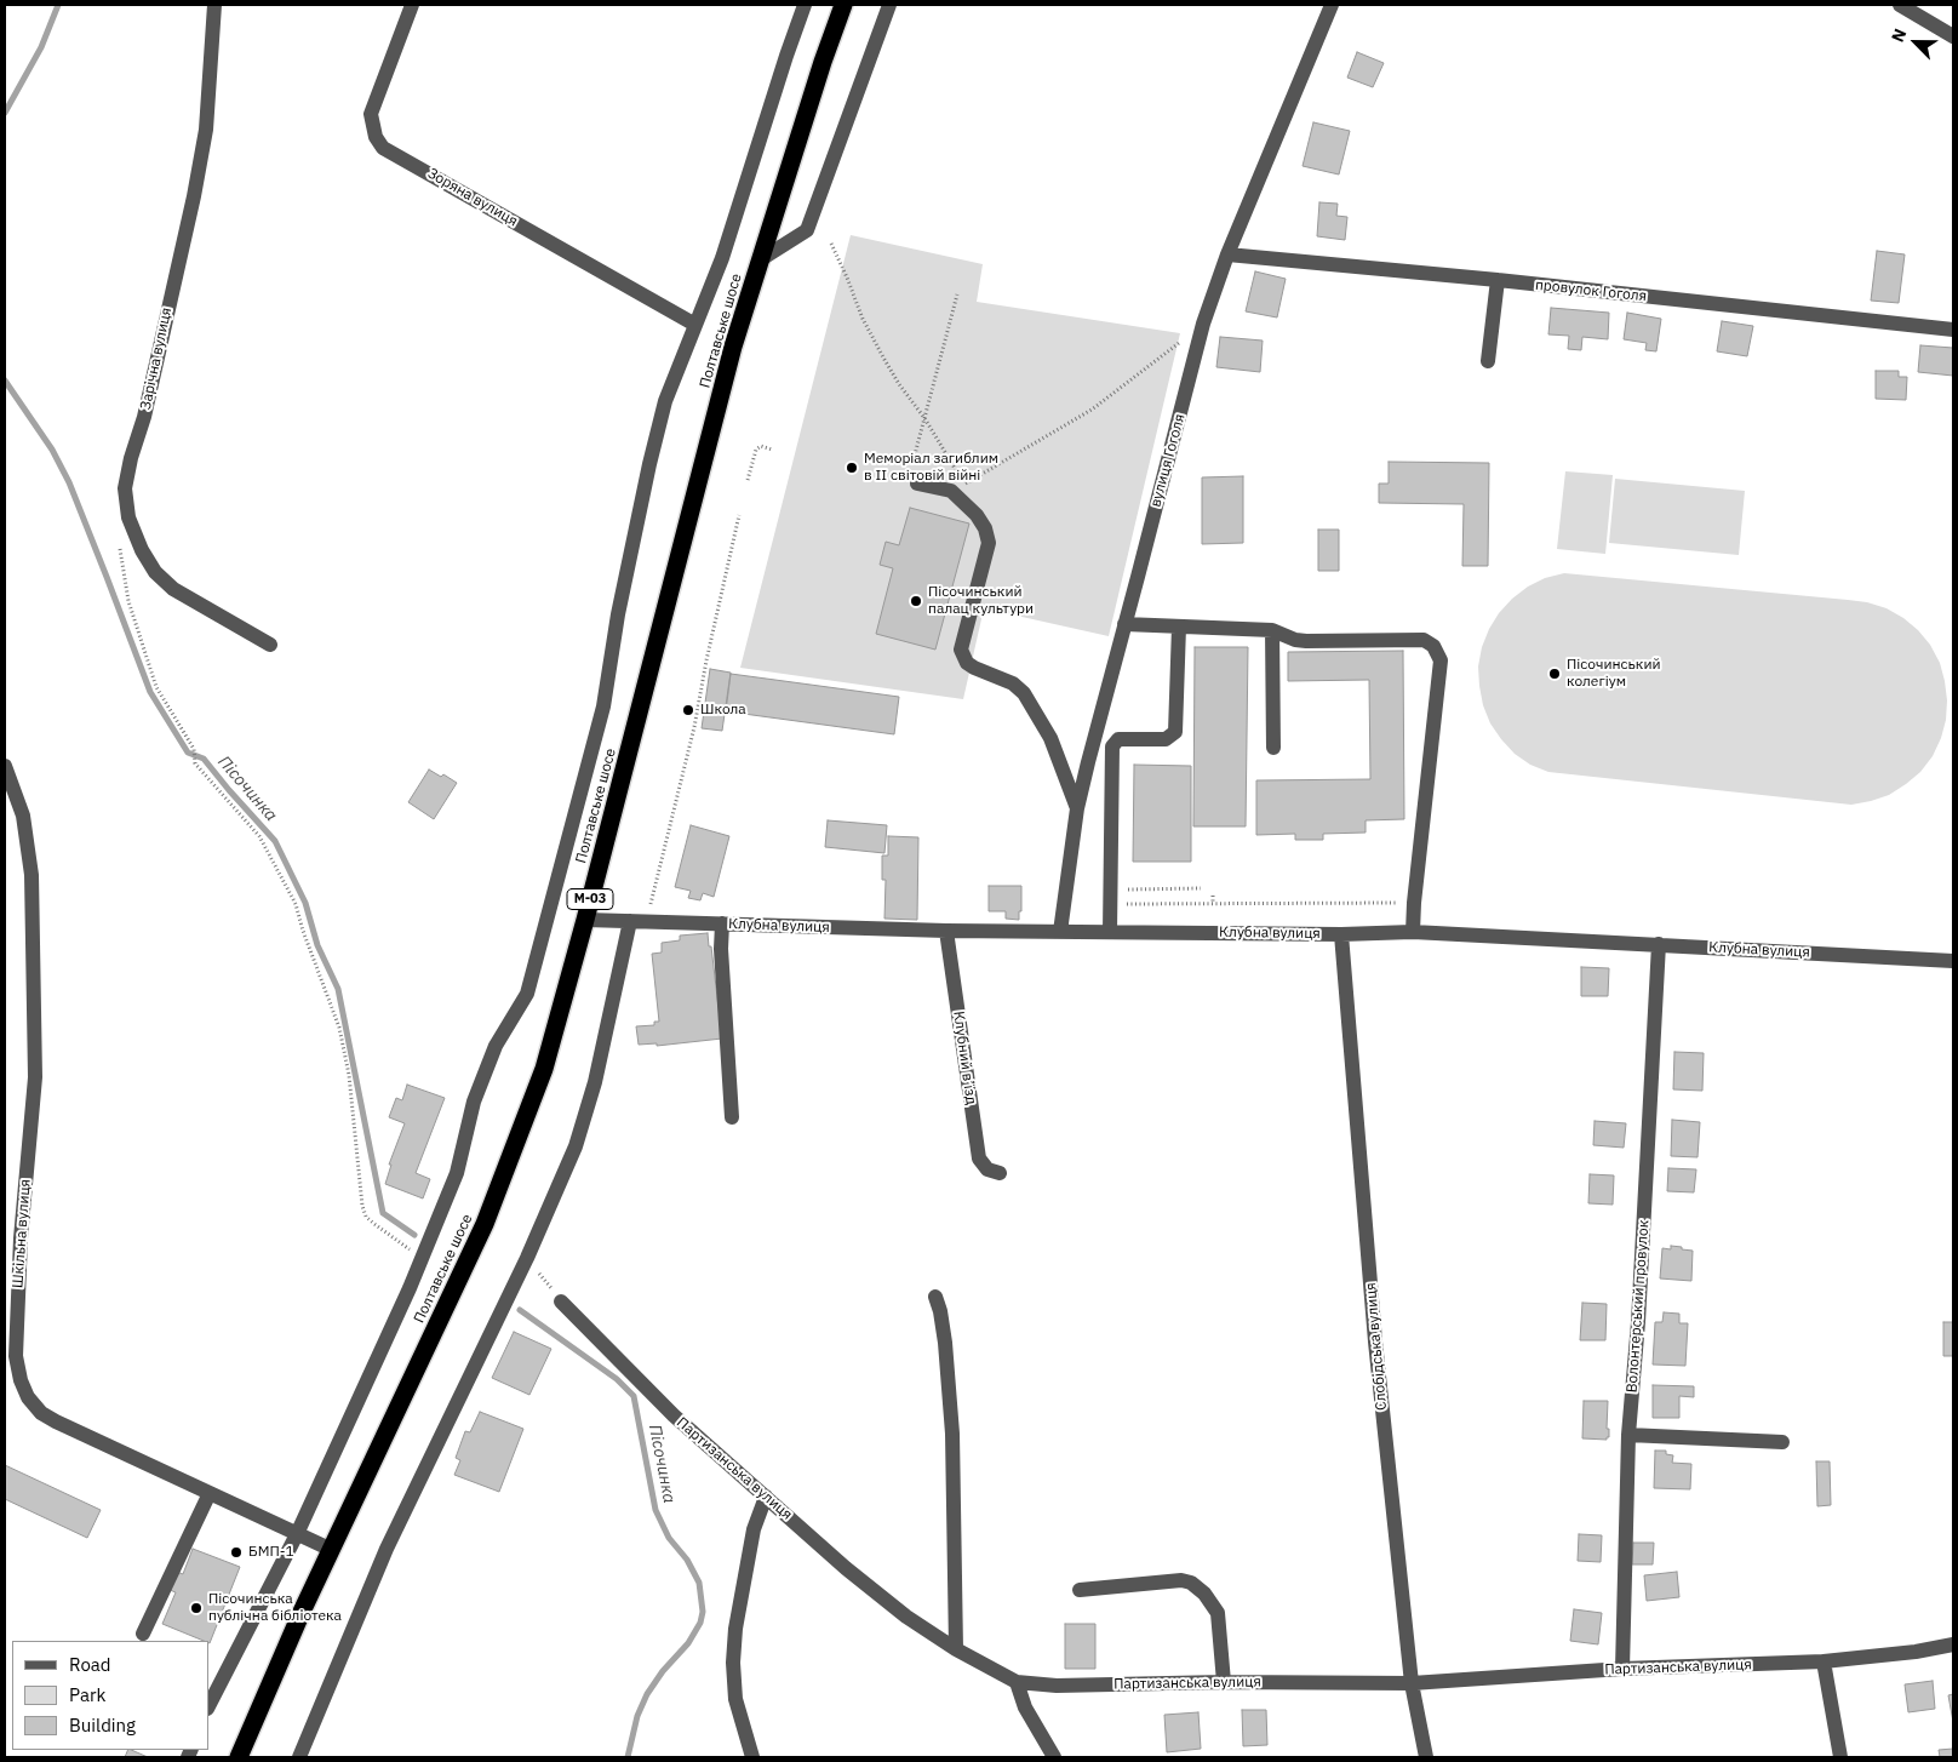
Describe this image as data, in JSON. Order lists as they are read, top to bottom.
{
  "streets": {
    "highway": ["Полтавське шосе", "М-03"],
    "street": [
      "Зоряна вулиця",
      "провулок Гоголя",
      "Зарічна вулиця",
      "вулиця Гоголя",
      "Клубна вулиця",
      "Клубний в’їзд",
      "Шкільна вулиця",
      "Волонтерський провулок",
      "Слобідська вулиця",
      "Партизанська вулиця"
    ]
  },
  "crossings": [
    ["провулок Гоголя", "вулиця Гоголя"],
    ["Полтавське шосе", "Клубна вулиця"],
    ["Полтавське шосе", "Шкільна вулиця"],
    ["вулиця Гоголя", "Клубна вулиця"],
    ["Клубна вулиця", "Клубний в’їзд"],
    ["Клубна вулиця", "Волонтерський провулок"],
    ["Клубна вулиця", "Слобідська вулиця"],
    ["Волонтерський провулок", "Партизанська вулиця"],
    ["Слобідська вулиця", "Партизанська вулиця"]
  ],
  "water": ["Пісочинка"],
  "places": [
    "Меморіал загиблим в II світовій війні",
    "Пісочинський палац культури",
    "Пісочинський колегіум",
    "Школа",
    "БМП-1",
    "Пісочинська публічна бібліотека"
  ],
  "legend": ["Road", "Park", "Building"],
  "north": "top left"
}
